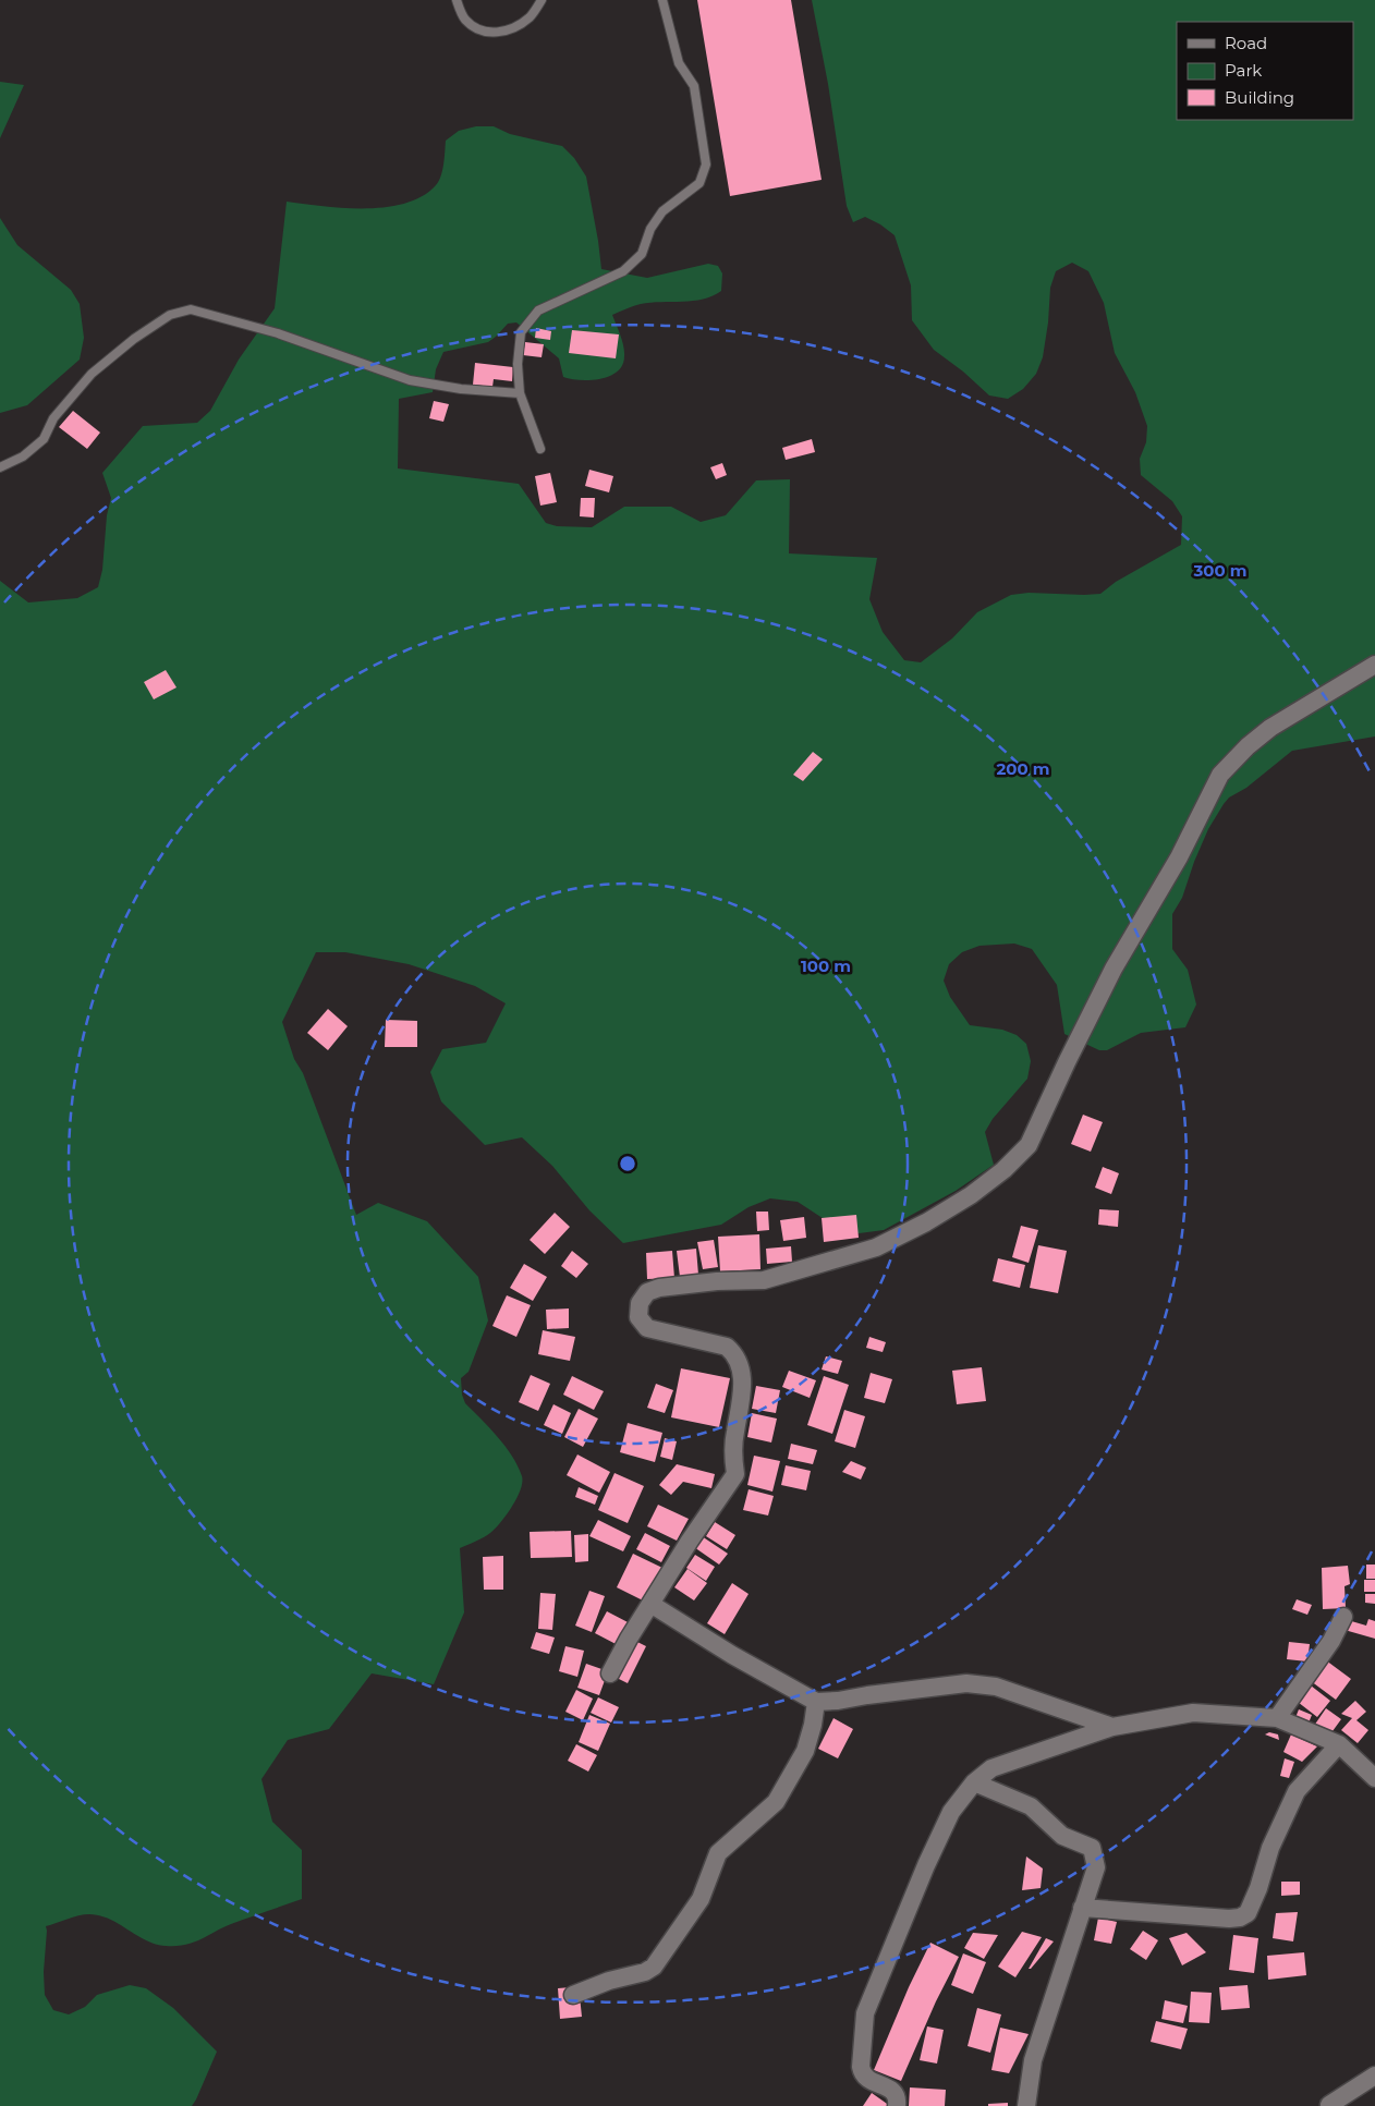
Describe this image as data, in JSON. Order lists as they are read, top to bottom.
{
  "legend": ["Road", "Park", "Building"],
  "rings": ["300 m", "200 m", "100 m"]
}
